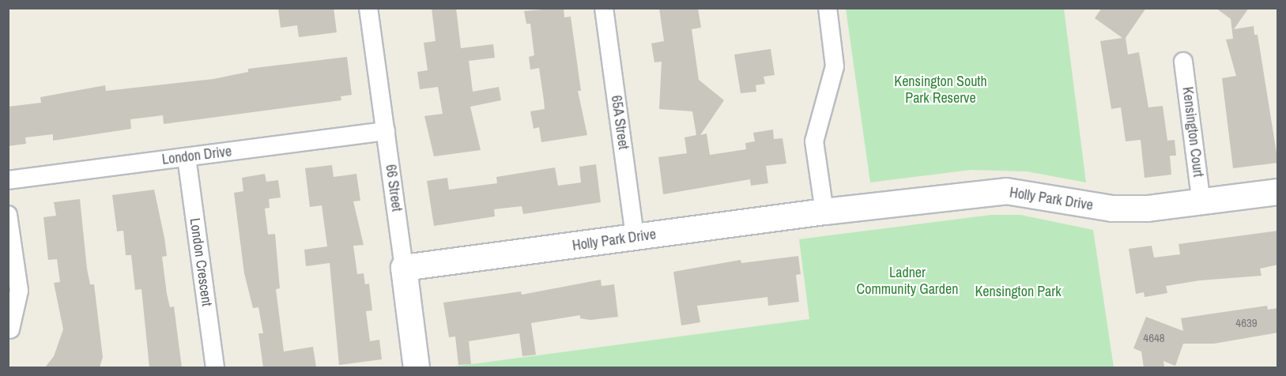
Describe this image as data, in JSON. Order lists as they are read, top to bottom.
{
  "streets": {
    "street": [
      "65A Street",
      "Kensington Court",
      "London Drive",
      "66 Street",
      "Holly Park Drive",
      "London Crescent"
    ]
  },
  "crossings": [
    ["65A Street", "Holly Park Drive"],
    ["Kensington Court", "Holly Park Drive"],
    ["London Drive", "66 Street"],
    ["London Drive", "London Crescent"],
    ["66 Street", "Holly Park Drive"]
  ],
  "parks": ["Kensington South Park Reserve", "Ladner Community Garden", "Kensington Park"],
  "house_numbers": ["4639", "4648"]
}
